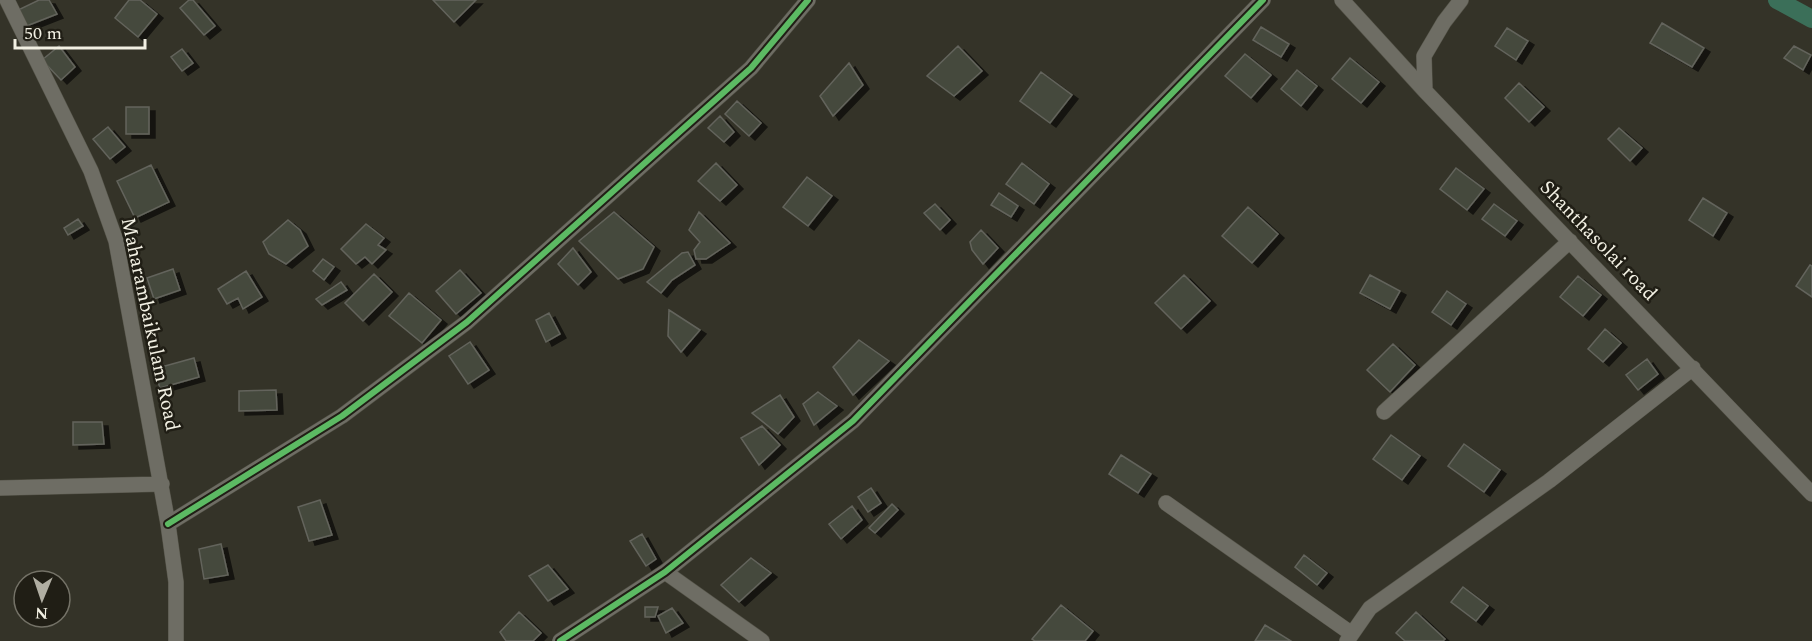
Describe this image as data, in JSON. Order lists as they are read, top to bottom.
{
  "streets": {
    "street": ["Shanthasolai road", "Maharambaikulam Road"]
  },
  "scale_bar": "50 m",
  "north": "bottom"
}
